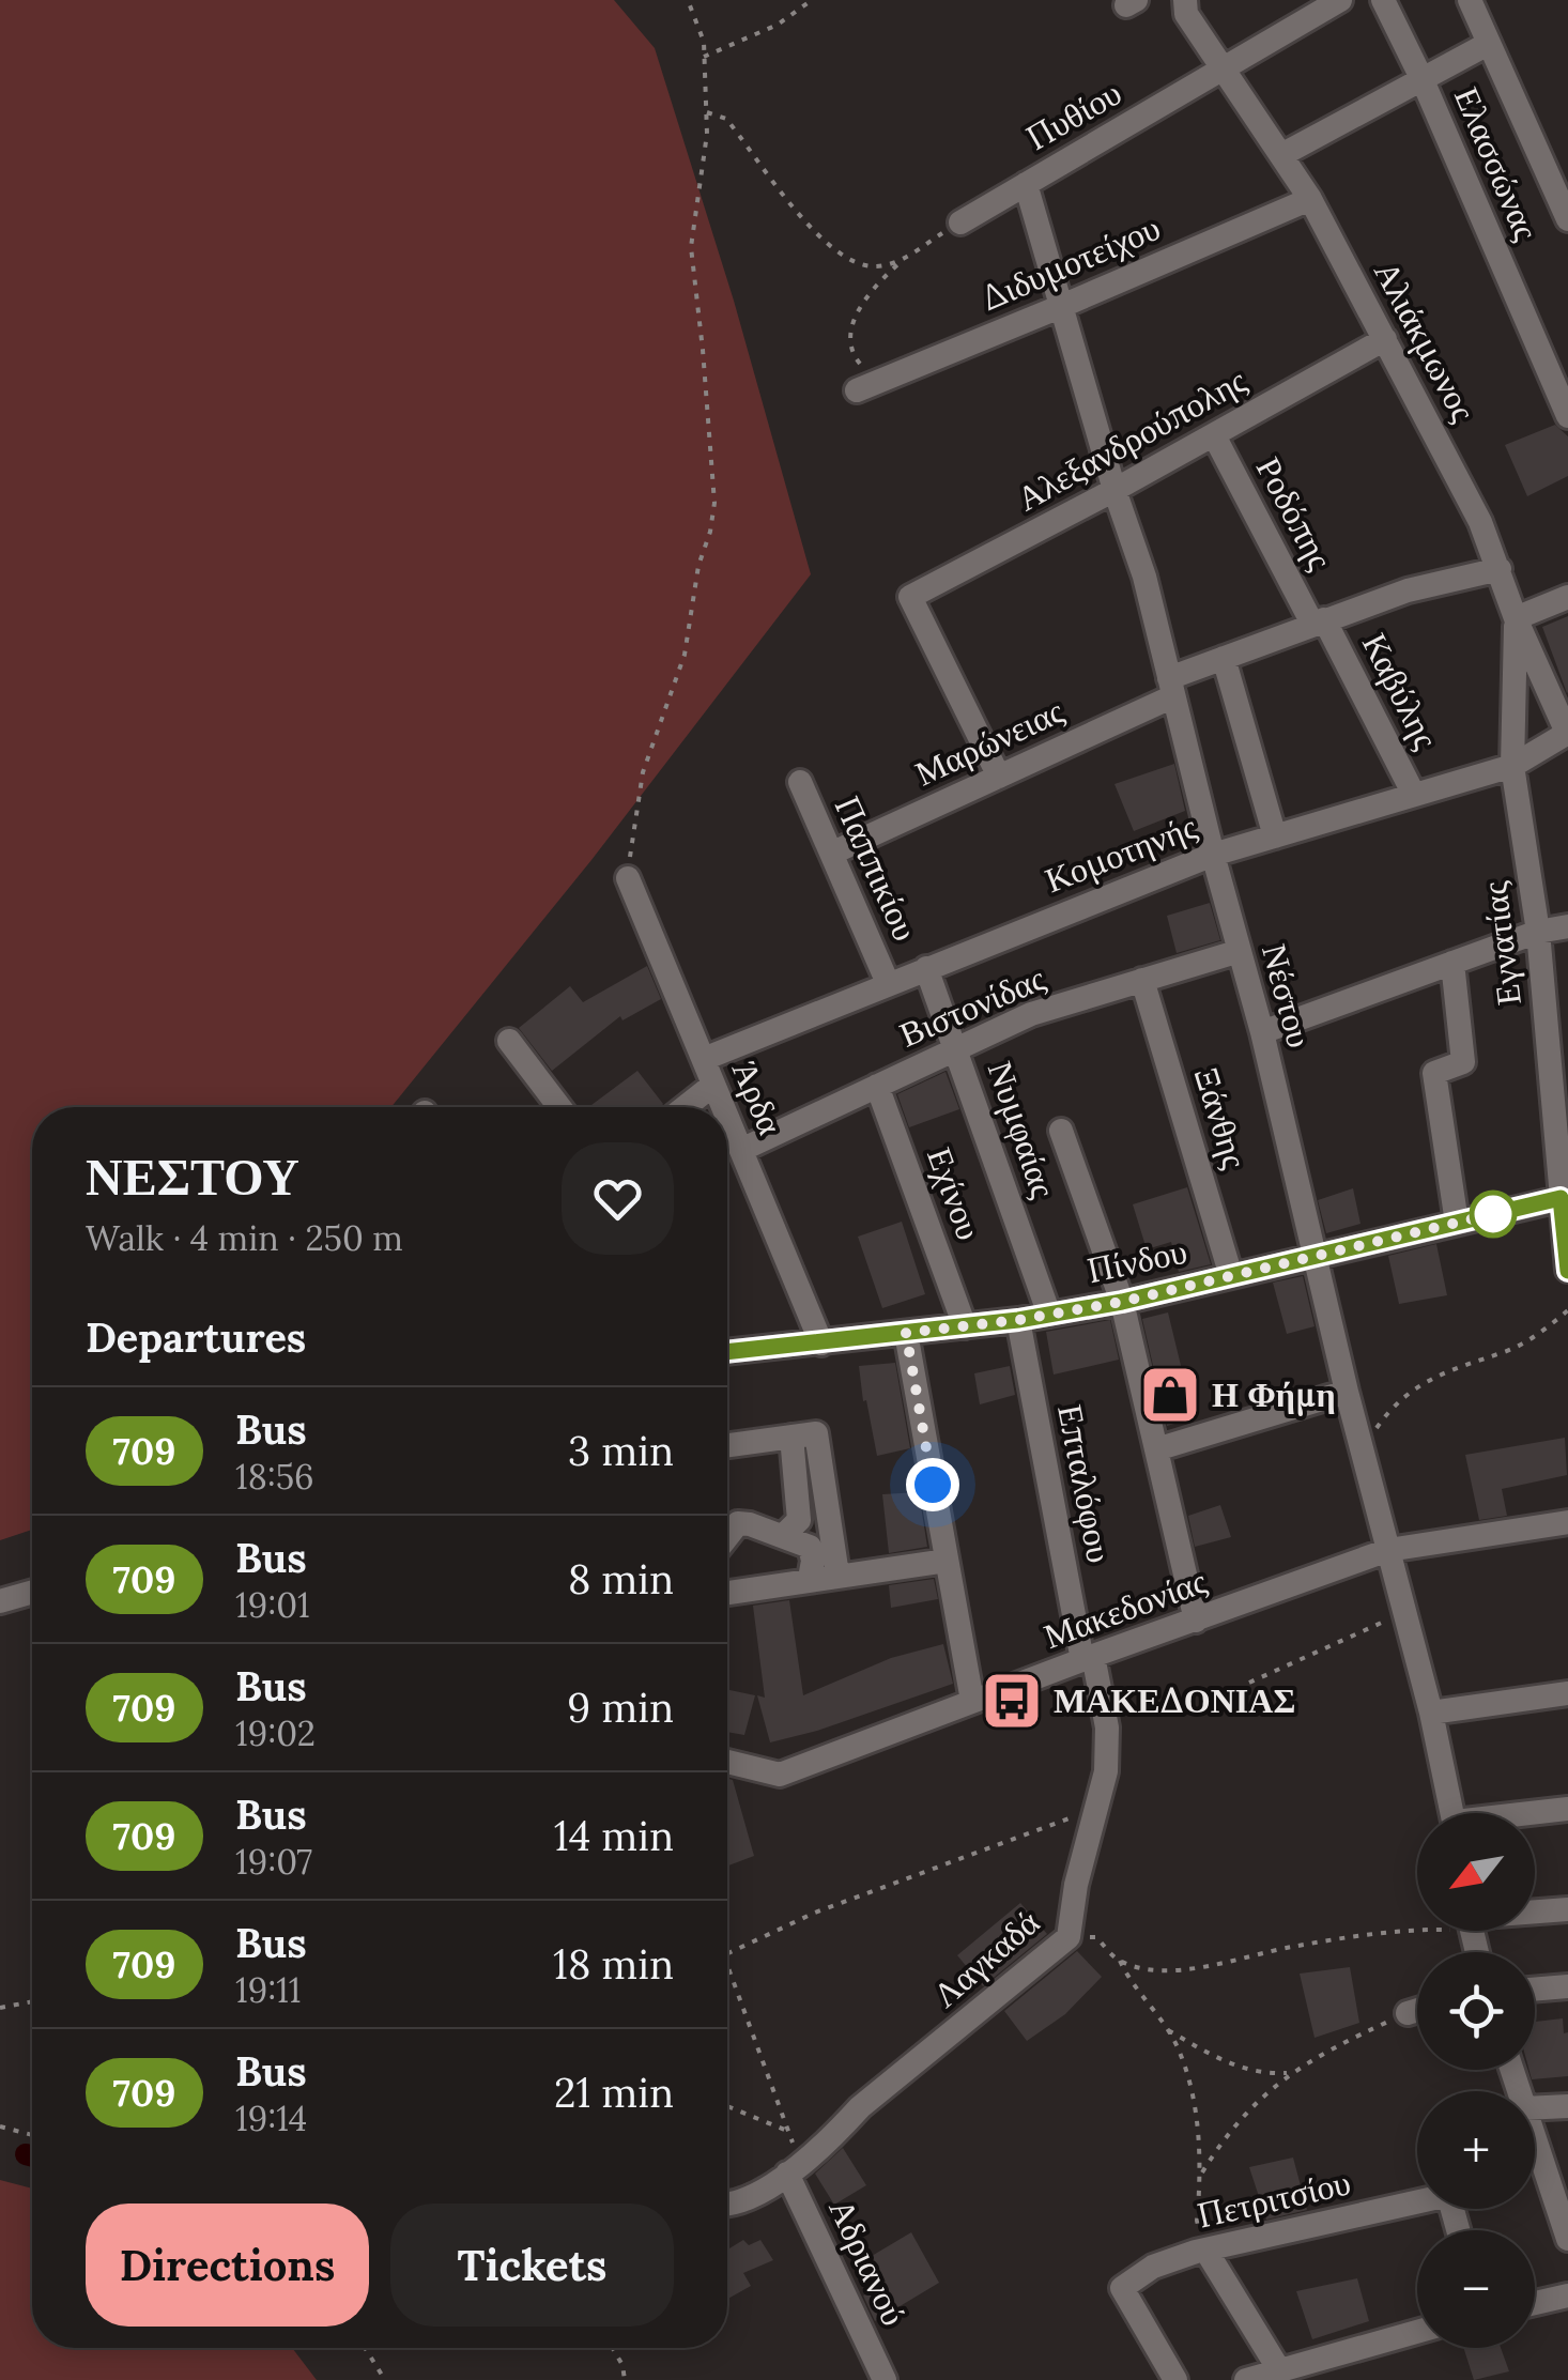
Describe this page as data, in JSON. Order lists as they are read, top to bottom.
{
  "streets": {
    "street": [
      "Πυθίου",
      "Ελασσώνας",
      "Διδυμοτείχου",
      "Αλιάκμωνος",
      "Αλεξανδρούπολης",
      "Ροδόπης",
      "Καβύλης",
      "Μαρώνειας",
      "Κομοτηνής",
      "Παππικίου",
      "Εγνατίας",
      "Νέστου",
      "Βιστονίδας",
      "Άρδα",
      "Ξάνθης",
      "Νυμφαίας",
      "Εχίνου",
      "Πίνδου",
      "Επταλόφου",
      "Μακεδονίας",
      "Λαγκαδά",
      "Πετριτσίου",
      "Αδριανού"
    ]
  },
  "crossings": [
    ["Πυθίου", "Αλιάκμωνος"],
    ["Πυθίου", "Νέστου"],
    ["Διδυμοτείχου", "Αλιάκμωνος"],
    ["Διδυμοτείχου", "Νέστου"],
    ["Αλιάκμωνος", "Αλεξανδρούπολης"],
    ["Αλιάκμωνος", "Μαρώνειας"],
    ["Αλιάκμωνος", "Κομοτηνής"],
    ["Αλιάκμωνος", "Εγνατίας"],
    ["Αλεξανδρούπολης", "Ροδόπης"],
    ["Αλεξανδρούπολης", "Μαρώνειας"],
    ["Αλεξανδρούπολης", "Νέστου"],
    ["Ροδόπης", "Καβύλης"],
    ["Ροδόπης", "Μαρώνειας"],
    ["Καβύλης", "Μαρώνειας"],
    ["Καβύλης", "Κομοτηνής"],
    ["Μαρώνειας", "Παππικίου"],
    ["Μαρώνειας", "Νέστου"],
    ["Κομοτηνής", "Παππικίου"],
    ["Κομοτηνής", "Εγνατίας"],
    ["Κομοτηνής", "Νέστου"],
    ["Κομοτηνής", "Άρδα"],
    ["Κομοτηνής", "Νυμφαίας"],
    ["Εγνατίας", "Πίνδου"],
    ["Νέστου", "Βιστονίδας"],
    ["Νέστου", "Πίνδου"],
    ["Νέστου", "Μακεδονίας"],
    ["Βιστονίδας", "Άρδα"],
    ["Βιστονίδας", "Ξάνθης"],
    ["Βιστονίδας", "Νυμφαίας"],
    ["Βιστονίδας", "Εχίνου"],
    ["Άρδα", "Πίνδου"],
    ["Ξάνθης", "Πίνδου"],
    ["Νυμφαίας", "Πίνδου"],
    ["Εχίνου", "Πίνδου"],
    ["Πίνδου", "Επταλόφου"],
    ["Επταλόφου", "Μακεδονίας"],
    ["Επταλόφου", "Λαγκαδά"],
    ["Μακεδονίας", "Λαγκαδά"],
    ["Λαγκαδά", "Αδριανού"]
  ],
  "places": {
    "shop": ["Η Φήμη"],
    "bus stop": ["ΜΑΚΕΔΟΝΙΑΣ"]
  },
  "lines": ["bus line 709"],
  "north": "bottom left",
  "page": {
    "heading": [
      ["ΝΕΣΤΟΥ", "Walk · 4 min · 250 m"],
      "Departures"
    ],
    "list": [
      {
        "mark": "709",
        "name": "Bus",
        "note": "18:56",
        "value": "3 min"
      },
      {
        "mark": "709",
        "name": "Bus",
        "note": "19:01",
        "value": "8 min"
      },
      {
        "mark": "709",
        "name": "Bus",
        "note": "19:02",
        "value": "9 min"
      },
      {
        "mark": "709",
        "name": "Bus",
        "note": "19:07",
        "value": "14 min"
      },
      {
        "mark": "709",
        "name": "Bus",
        "note": "19:11",
        "value": "18 min"
      },
      {
        "mark": "709",
        "name": "Bus",
        "note": "19:14",
        "value": "21 min"
      }
    ],
    "map_buttons": ["+", "−"],
    "buttons": ["Directions", "Tickets"]
  }
}
